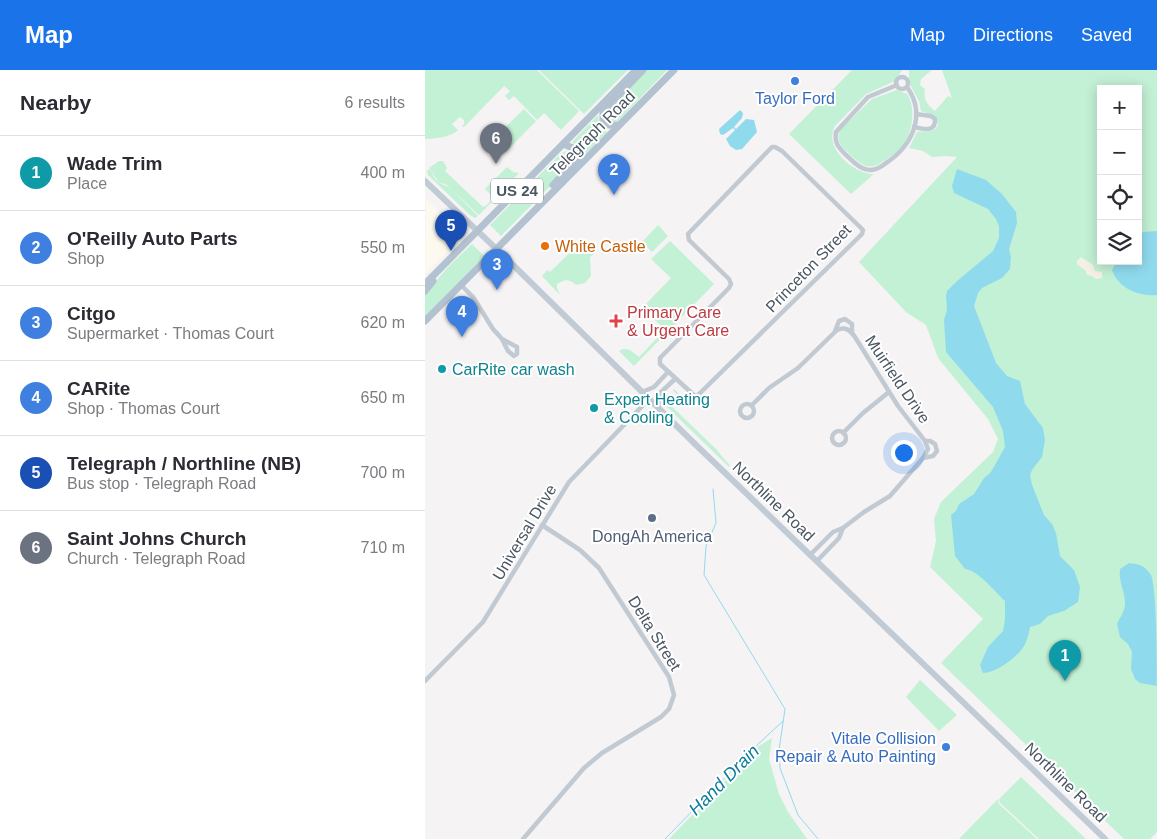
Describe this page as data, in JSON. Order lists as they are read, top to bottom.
{
  "streets": {
    "main road": ["Telegraph Road", "US 24", "Northline Road"],
    "street": [
      "Princeton Street",
      "Muirfield Drive",
      "Universal Drive",
      "Delta Street"
    ]
  },
  "crossings": [
    ["Telegraph Road", "Northline Road"],
    ["Northline Road", "Universal Drive"],
    ["Universal Drive", "Delta Street"]
  ],
  "water": ["Hand Drain"],
  "places": {
    "other": [
      "Taylor Ford",
      "White Castle",
      "CarRite car wash",
      "Expert Heating & Cooling",
      "DongAh America",
      "Vitale Collision Repair & Auto Painting"
    ],
    "health": ["Primary Care & Urgent Care"]
  },
  "page": {
    "header": "Map",
    "nav": ["Map", "Directions", "Saved"],
    "heading": ["Nearby", "6 results"],
    "map_buttons": ["+", "−"],
    "pins": [
      "6",
      "2",
      "5",
      "3",
      "4",
      "1"
    ],
    "list": [
      {
        "mark": "1",
        "name": "Wade Trim",
        "note": "Place",
        "value": "400 m"
      },
      {
        "mark": "2",
        "name": "O'Reilly Auto Parts",
        "note": "Shop",
        "value": "550 m"
      },
      {
        "mark": "3",
        "name": "Citgo",
        "note": "Supermarket · Thomas Court",
        "value": "620 m"
      },
      {
        "mark": "4",
        "name": "CARite",
        "note": "Shop · Thomas Court",
        "value": "650 m"
      },
      {
        "mark": "5",
        "name": "Telegraph / Northline (NB)",
        "note": "Bus stop · Telegraph Road",
        "value": "700 m"
      },
      {
        "mark": "6",
        "name": "Saint Johns Church",
        "note": "Church · Telegraph Road",
        "value": "710 m"
      }
    ]
  }
}
